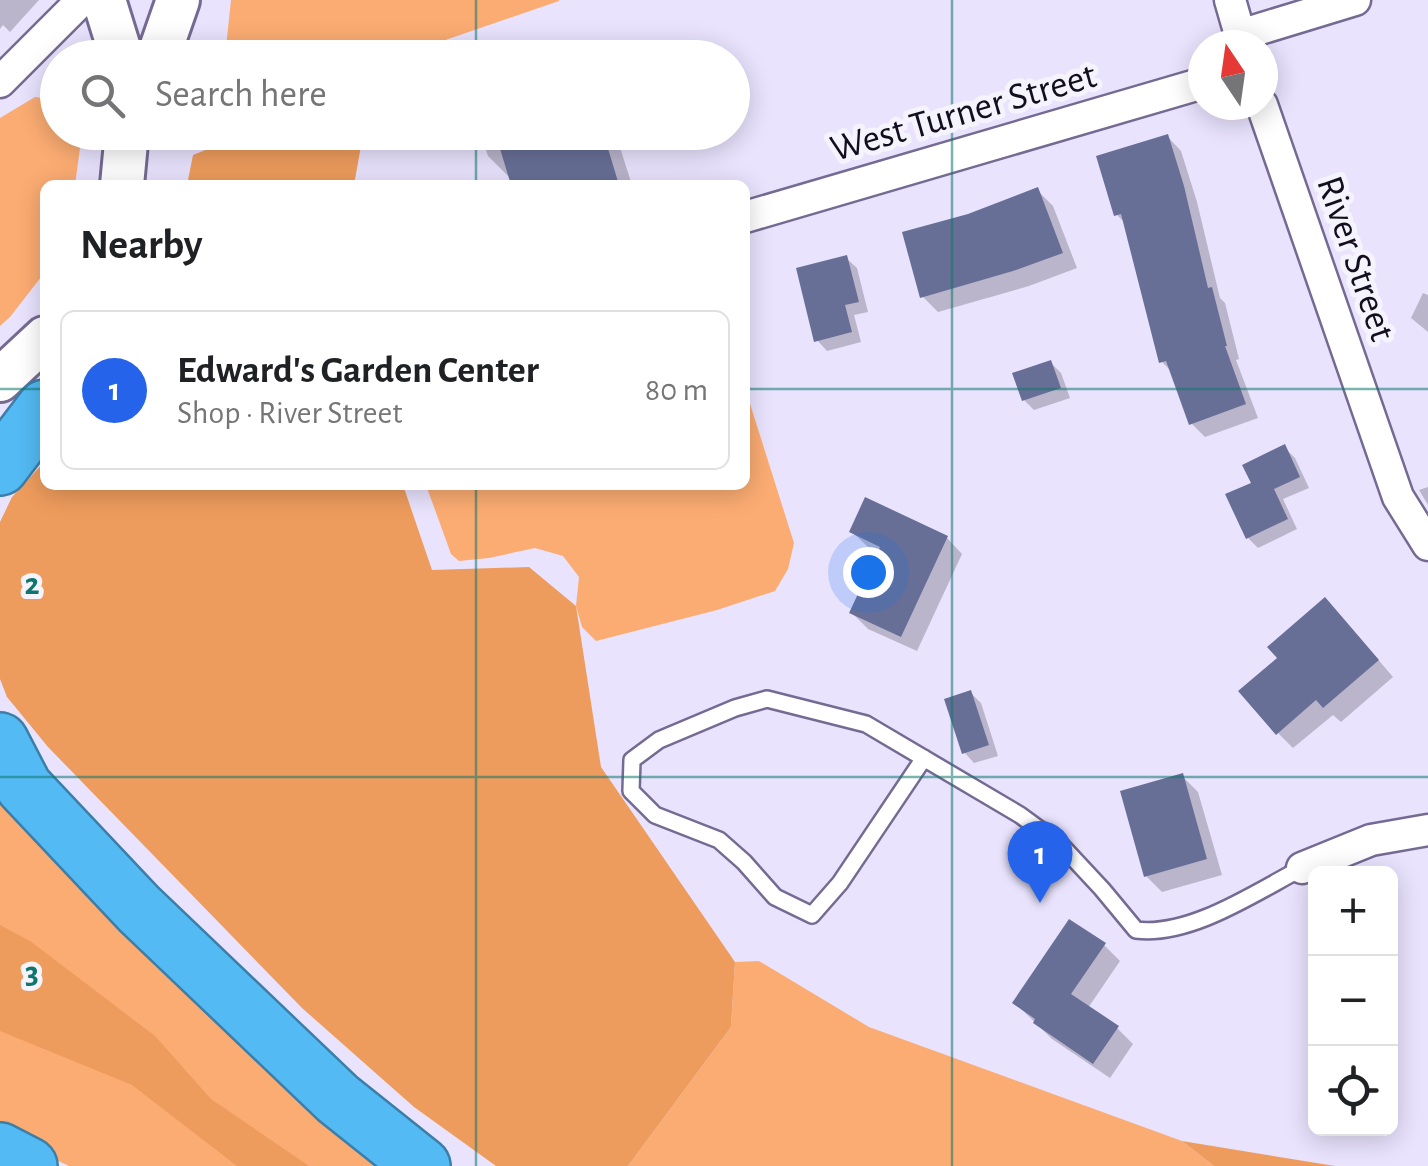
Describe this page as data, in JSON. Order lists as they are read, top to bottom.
{
  "streets": {
    "street": ["West Turner Street", "River Street"]
  },
  "north": "top",
  "page": {
    "search": "Search here",
    "heading": "Nearby",
    "list": [
      {
        "mark": "1",
        "name": "Edward's Garden Center",
        "note": "Shop · River Street",
        "value": "80 m"
      }
    ],
    "pins": "1",
    "map_buttons": ["+", "−"]
  },
  "grid": {
    "rows": ["2", "3"]
  }
}
